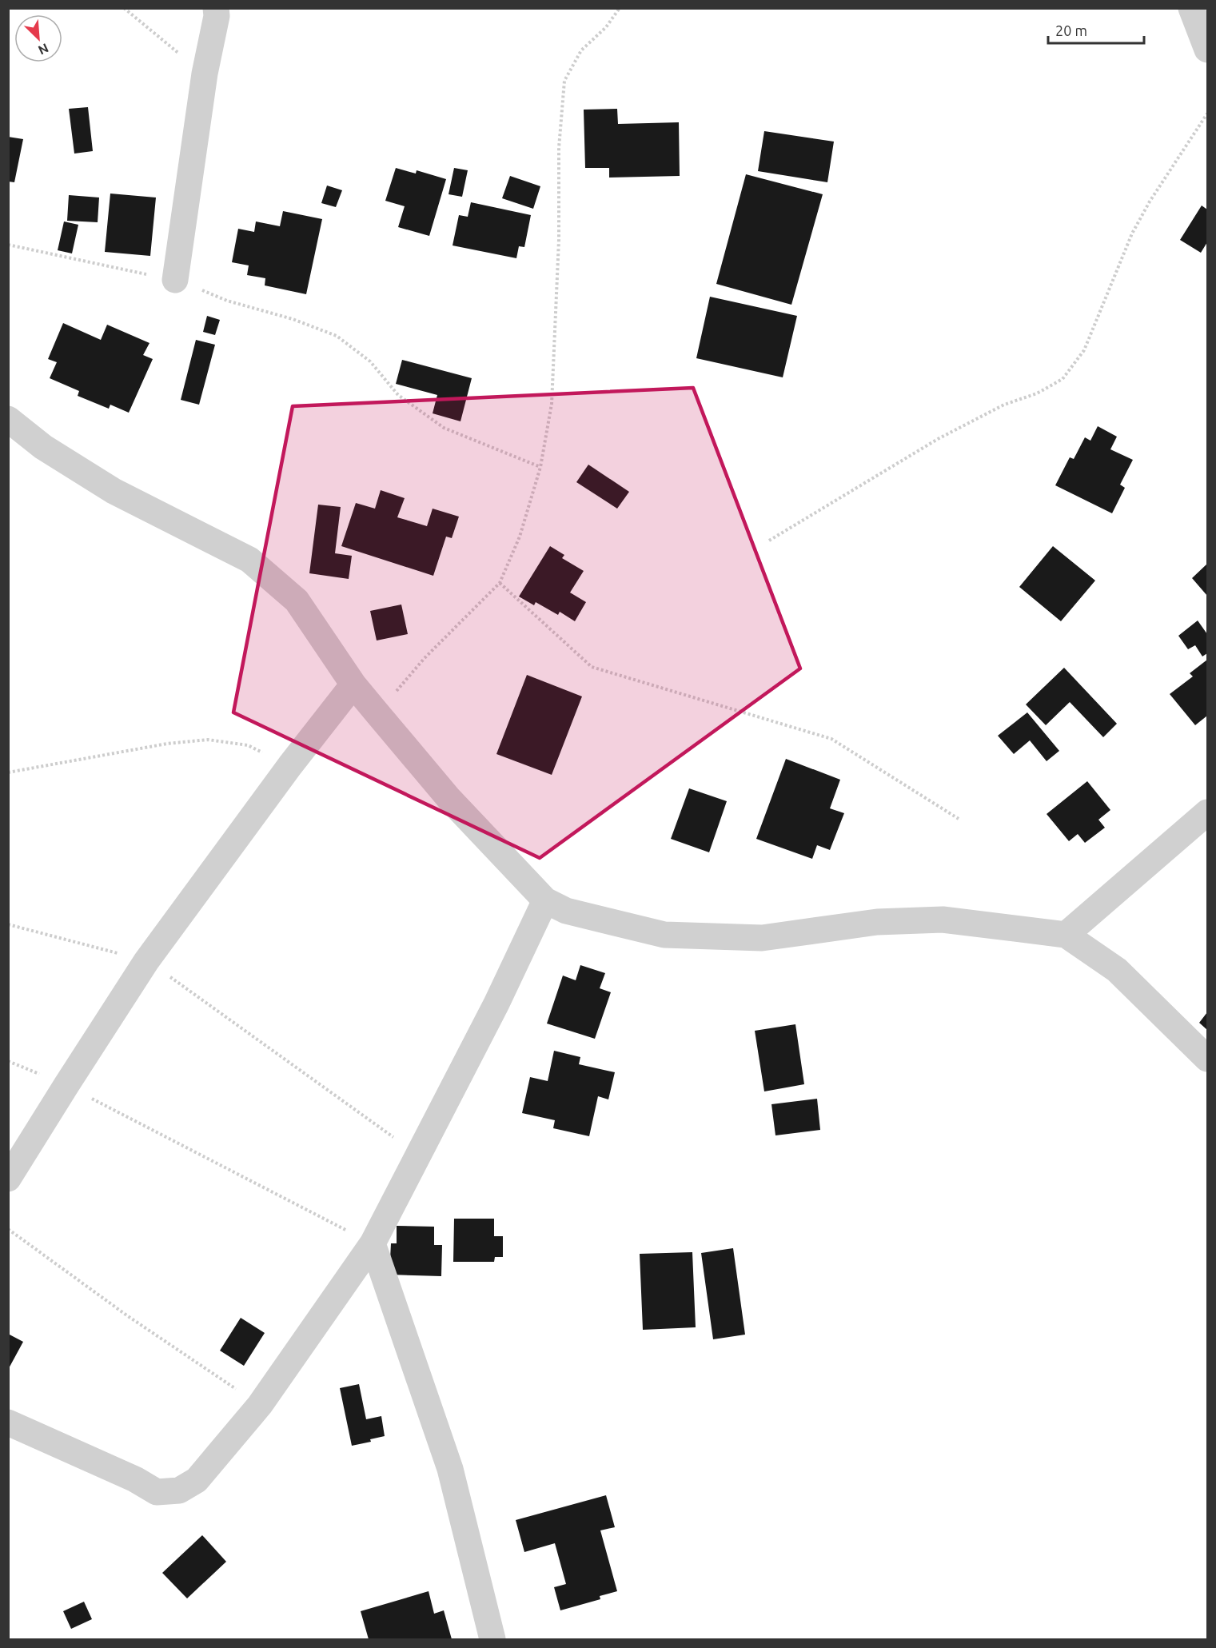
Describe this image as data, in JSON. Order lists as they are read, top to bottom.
{
  "scale_bar": "20 m",
  "north": "bottom right"
}
